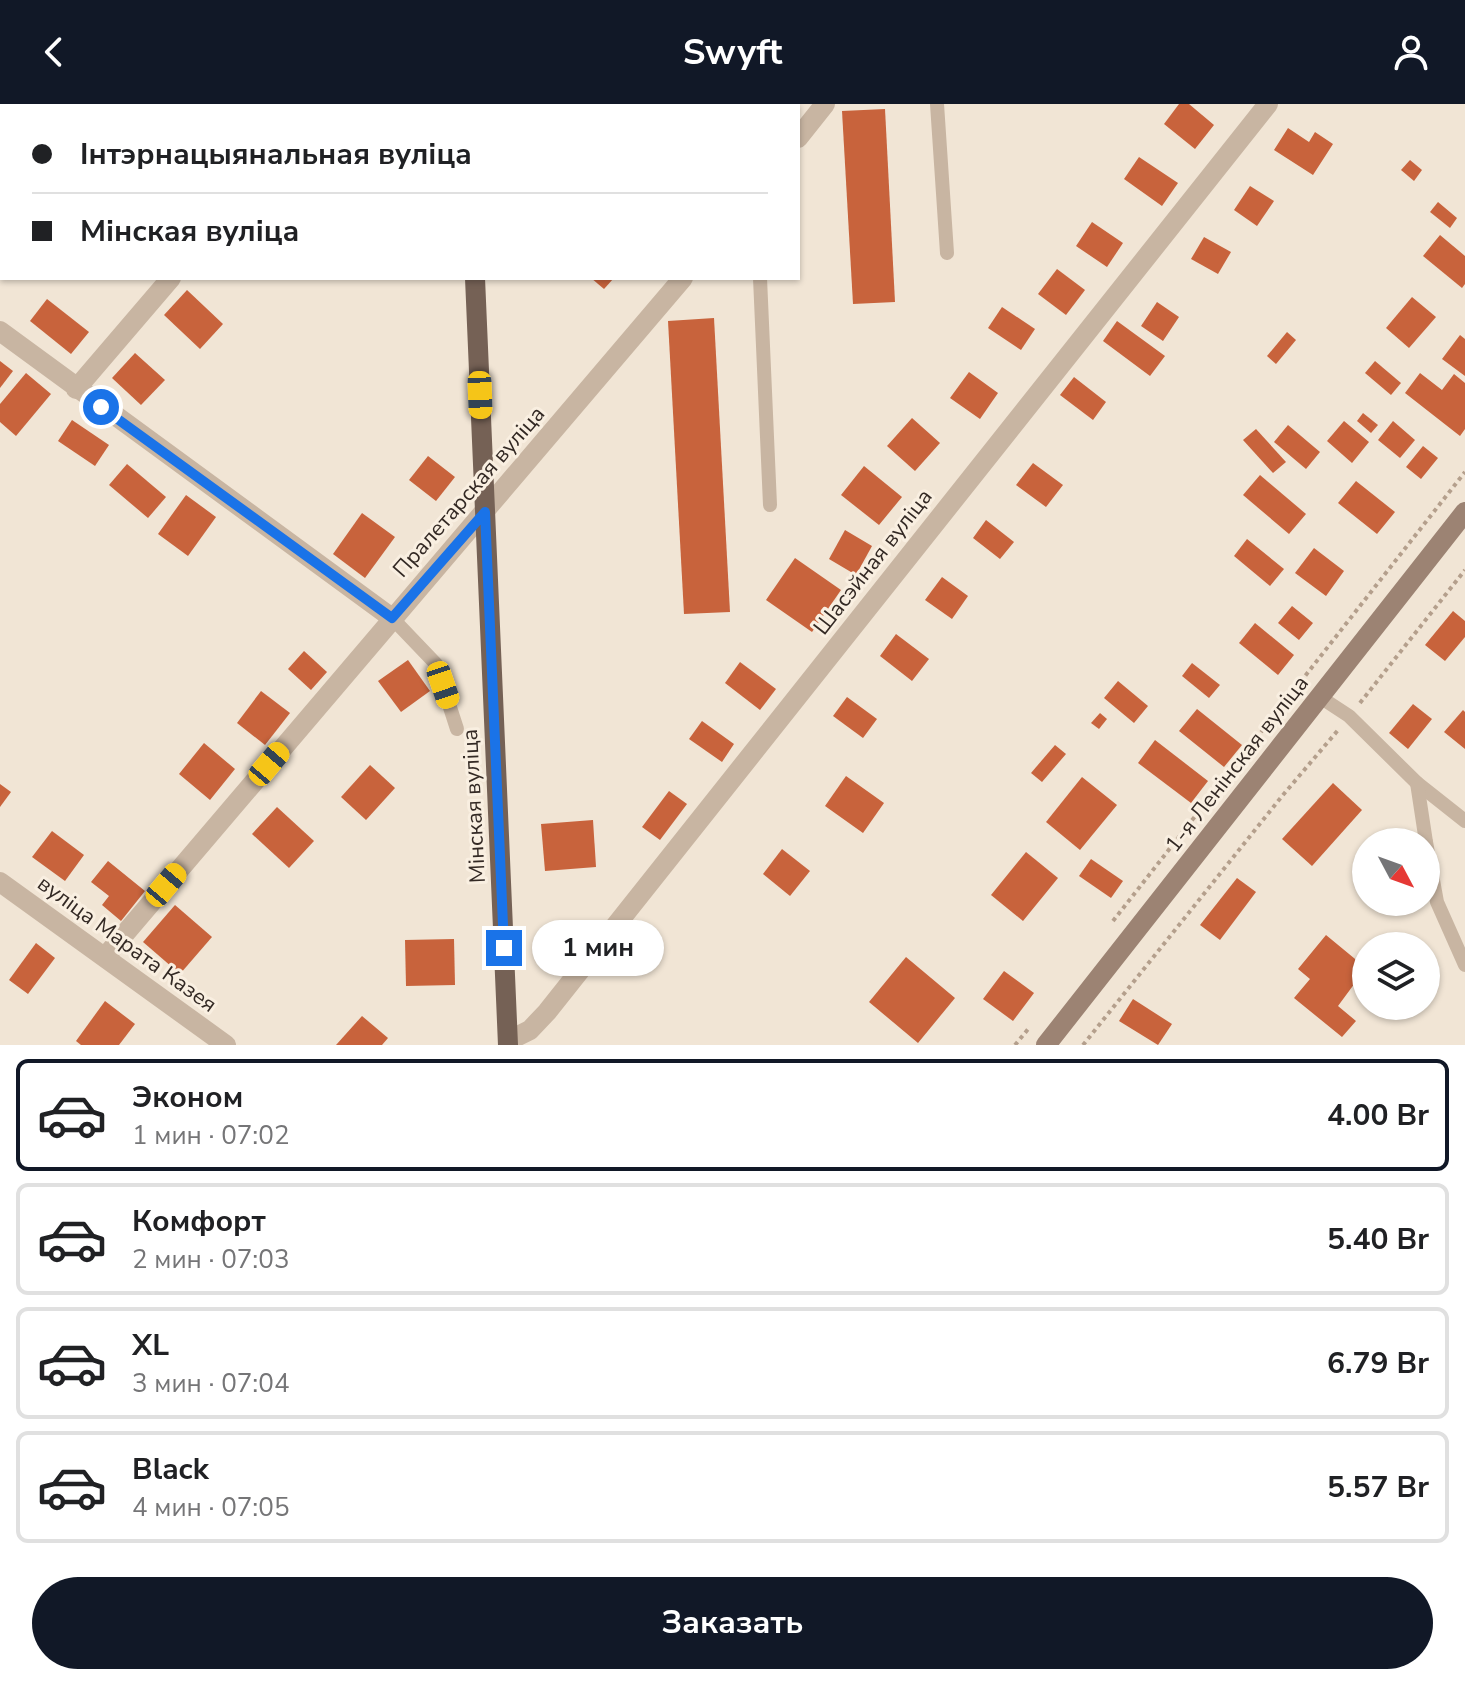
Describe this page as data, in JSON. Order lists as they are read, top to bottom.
{
  "streets": {
    "main road": ["1-я Ленінская вуліца", "Мінская вуліца"],
    "street": ["Пралетарская вуліца", "Шасэйная вуліца", "вуліца Марата Казея"]
  },
  "crossings": [
    ["Пралетарская вуліца", "Мінская вуліца"],
    ["Пралетарская вуліца", "вуліца Марата Казея"],
    ["Шасэйная вуліца", "Мінская вуліца"]
  ],
  "north": "bottom right",
  "page": {
    "header": "Swyft",
    "banner": ["Інтэрнацыянальная вуліца", "Мінская вуліца"],
    "bubble": "1 мин",
    "list": [
      {
        "name": "Эконом",
        "note": "1 мин · 07:02",
        "value": "4.00 Br"
      },
      {
        "name": "Комфорт",
        "note": "2 мин · 07:03",
        "value": "5.40 Br"
      },
      {
        "name": "XL",
        "note": "3 мин · 07:04",
        "value": "6.79 Br"
      },
      {
        "name": "Black",
        "note": "4 мин · 07:05",
        "value": "5.57 Br"
      }
    ],
    "buttons": "Заказать"
  }
}
